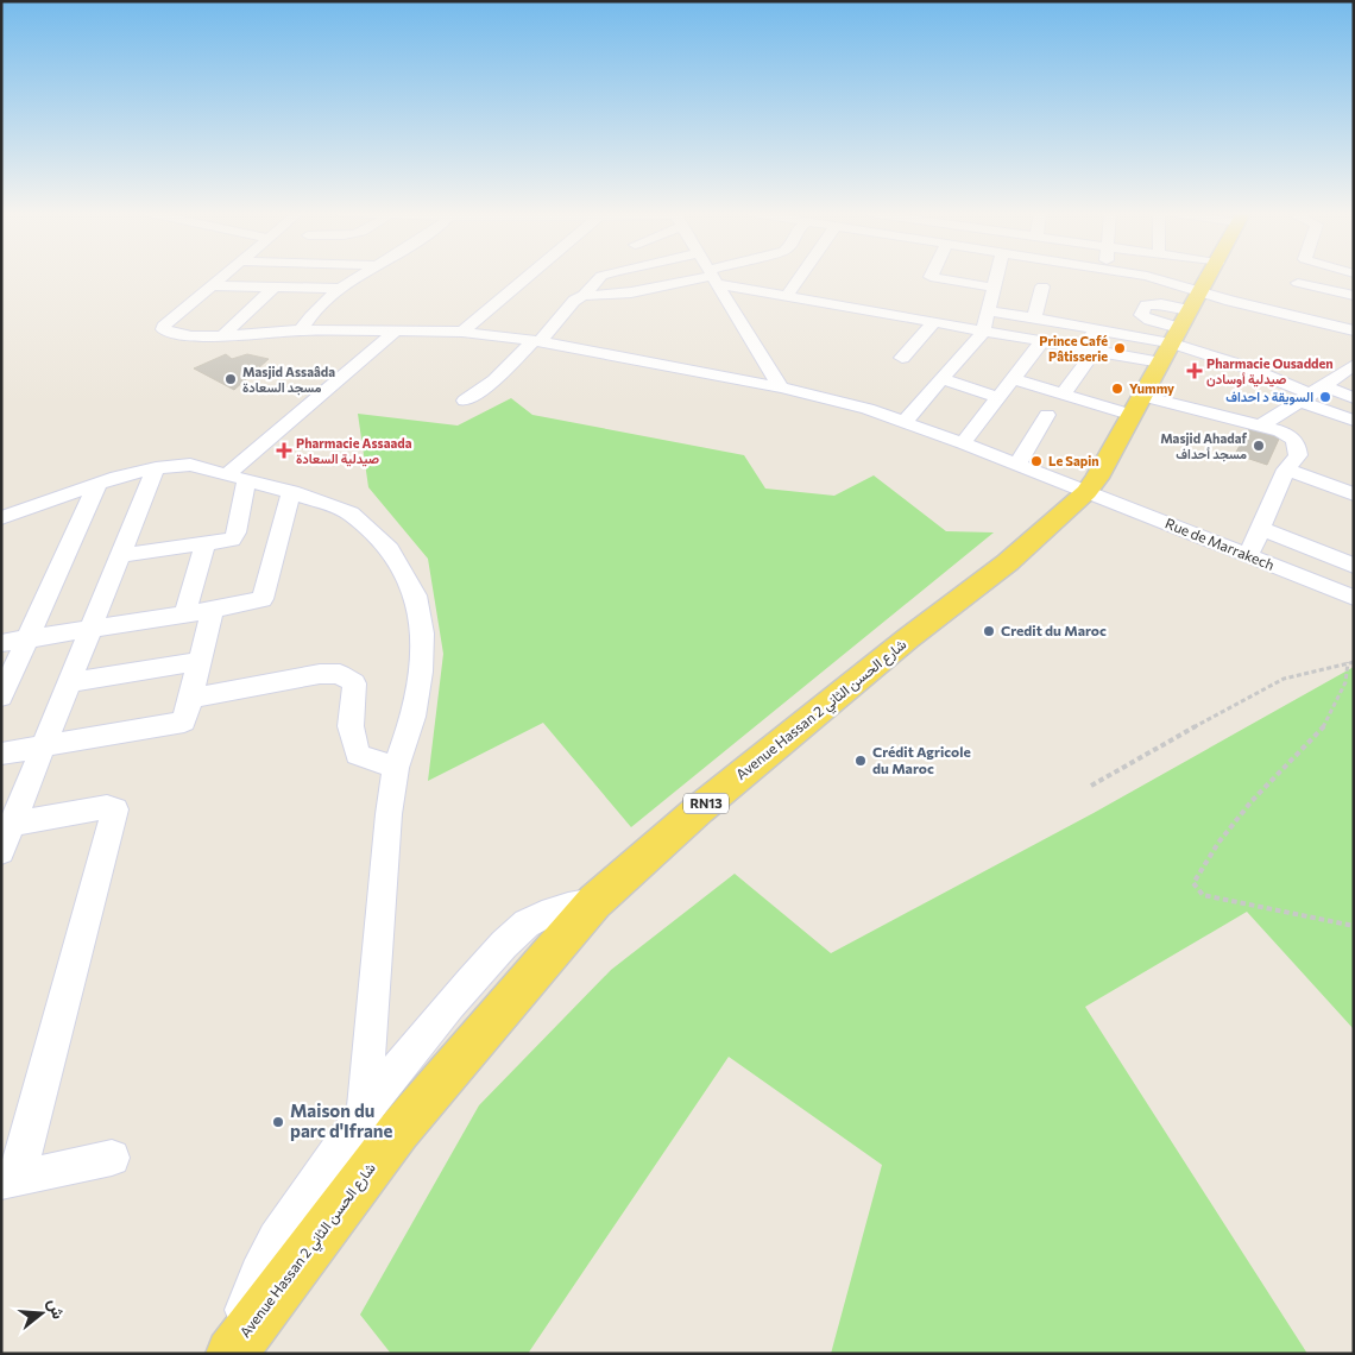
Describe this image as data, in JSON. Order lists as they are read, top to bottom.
{
  "streets": {
    "main road": ["Avenue Hassan 2 شارع الحسن الثاني", "RN13"],
    "street": ["Rue de Marrakech"]
  },
  "crossings": [
    ["Rue de Marrakech", "Avenue Hassan 2 شارع الحسن الثاني"]
  ],
  "places": {
    "other": [
      "Prince Café Pâtisserie",
      "Masjid Assaâda مسجد السعادة",
      "Yummy",
      "السويقة د احداف",
      "Masjid Ahadaf مسجد أحداف",
      "Le Sapin",
      "Credit du Maroc",
      "Crédit Agricole du Maroc",
      "Maison du parc d'Ifrane"
    ],
    "health": ["Pharmacie Ousadden صيدلية أوسادن", "Pharmacie Assaada صيدلية السعادة"]
  },
  "north": "right"
}
